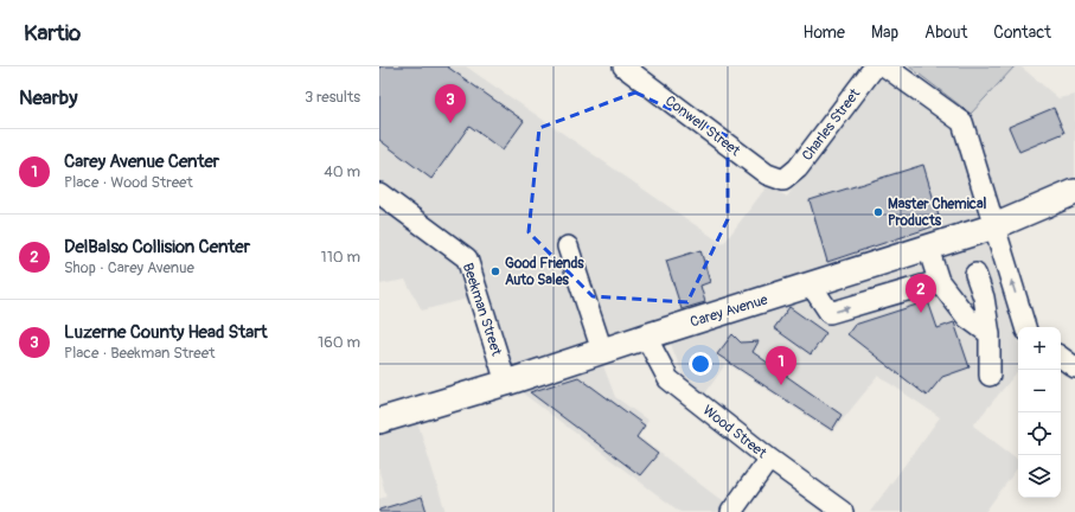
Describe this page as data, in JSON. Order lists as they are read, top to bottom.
{
  "streets": {
    "main road": ["Carey Avenue"],
    "street": [
      "Charles Street",
      "Conwell Street",
      "Beekman Street",
      "Wood Street"
    ]
  },
  "crossings": [
    ["Charles Street", "Conwell Street"],
    ["Beekman Street", "Carey Avenue"],
    ["Carey Avenue", "Wood Street"]
  ],
  "places": ["Master Chemical Products", "Good Friends Auto Sales"],
  "page": {
    "header": "Kartio",
    "nav": [
      "Home",
      "Map",
      "About",
      "Contact"
    ],
    "heading": ["Nearby", "3 results"],
    "pins": ["3", "2", "1"],
    "list": [
      {
        "mark": "1",
        "name": "Carey Avenue Center",
        "note": "Place · Wood Street",
        "value": "40 m"
      },
      {
        "mark": "2",
        "name": "DelBalso Collision Center",
        "note": "Shop · Carey Avenue",
        "value": "110 m"
      },
      {
        "mark": "3",
        "name": "Luzerne County Head Start",
        "note": "Place · Beekman Street",
        "value": "160 m"
      }
    ],
    "map_buttons": ["+", "−"]
  }
}
